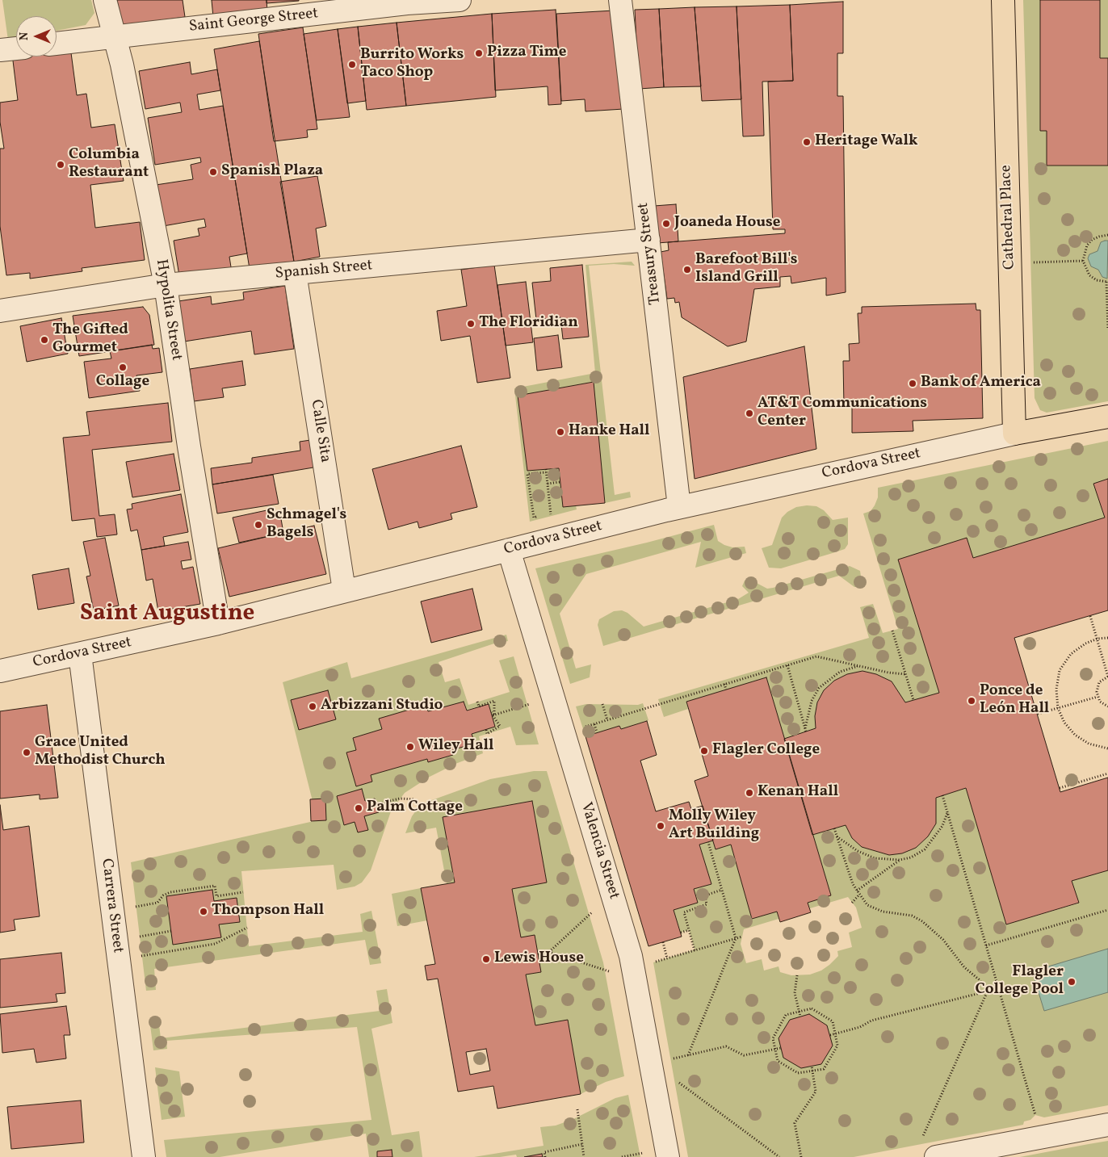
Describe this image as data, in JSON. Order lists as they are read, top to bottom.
{
  "streets": {
    "main road": ["Cathedral Place", "Cordova Street"],
    "street": [
      "Saint George Street",
      "Treasury Street",
      "Spanish Street",
      "Hypolita Street",
      "Calle Sita",
      "Valencia Street",
      "Carrera Street"
    ]
  },
  "crossings": [
    ["Saint George Street", "Hypolita Street"],
    ["Cathedral Place", "Cordova Street"],
    ["Treasury Street", "Spanish Street"],
    ["Treasury Street", "Cordova Street"],
    ["Spanish Street", "Hypolita Street"],
    ["Spanish Street", "Calle Sita"],
    ["Hypolita Street", "Cordova Street"],
    ["Calle Sita", "Cordova Street"],
    ["Cordova Street", "Valencia Street"],
    ["Cordova Street", "Carrera Street"]
  ],
  "districts": ["Saint Augustine"],
  "places": [
    "Pizza Time",
    "Burrito Works Taco Shop",
    "Heritage Walk",
    "Columbia Restaurant",
    "Spanish Plaza",
    "Joaneda House",
    "Barefoot Bill's Island Grill",
    "The Floridian",
    "The Gifted Gourmet",
    "Collage",
    "Bank of America",
    "AT&T Communications Center",
    "Hanke Hall",
    "Schmagel's Bagels",
    "Ponce de León Hall",
    "Arbizzani Studio",
    "Wiley Hall",
    "Flagler College",
    "Grace United Methodist Church",
    "Kenan Hall",
    "Palm Cottage",
    "Molly Wiley Art Building",
    "Thompson Hall",
    "Lewis House",
    "Flagler College Pool"
  ],
  "north": "left"
}
